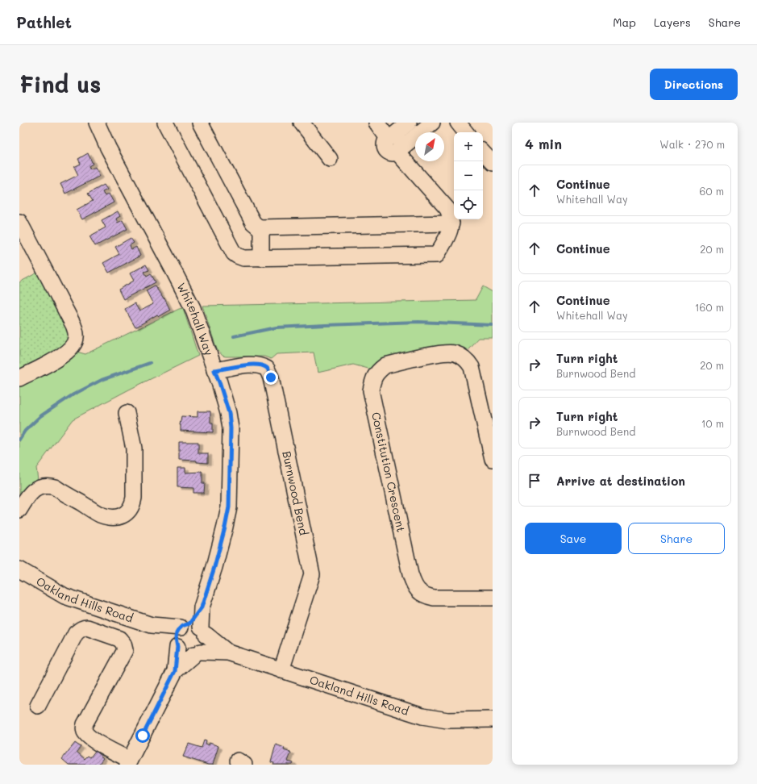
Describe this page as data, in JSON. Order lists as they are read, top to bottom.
{
  "streets": {
    "street": [
      "Whitehall Way",
      "Constitution Crescent",
      "Burnwood Bend",
      "Oakland Hills Road"
    ]
  },
  "crossings": [
    ["Whitehall Way", "Burnwood Bend"],
    ["Whitehall Way", "Oakland Hills Road"],
    ["Burnwood Bend", "Oakland Hills Road"]
  ],
  "north": "top right",
  "page": {
    "header": "Pathlet",
    "nav": ["Map", "Layers", "Share"],
    "buttons": [
      "Directions",
      ["Save", "Share"]
    ],
    "title": "Find us",
    "heading": ["4 min", "Walk · 270 m"],
    "map_buttons": ["+", "−"],
    "list": [
      ["Continue", "Whitehall Way", "60 m"],
      ["Continue", "20 m"],
      ["Continue", "Whitehall Way", "160 m"],
      ["Turn right", "Burnwood Bend", "20 m"],
      ["Turn right", "Burnwood Bend", "10 m"],
      "Arrive at destination"
    ]
  }
}
